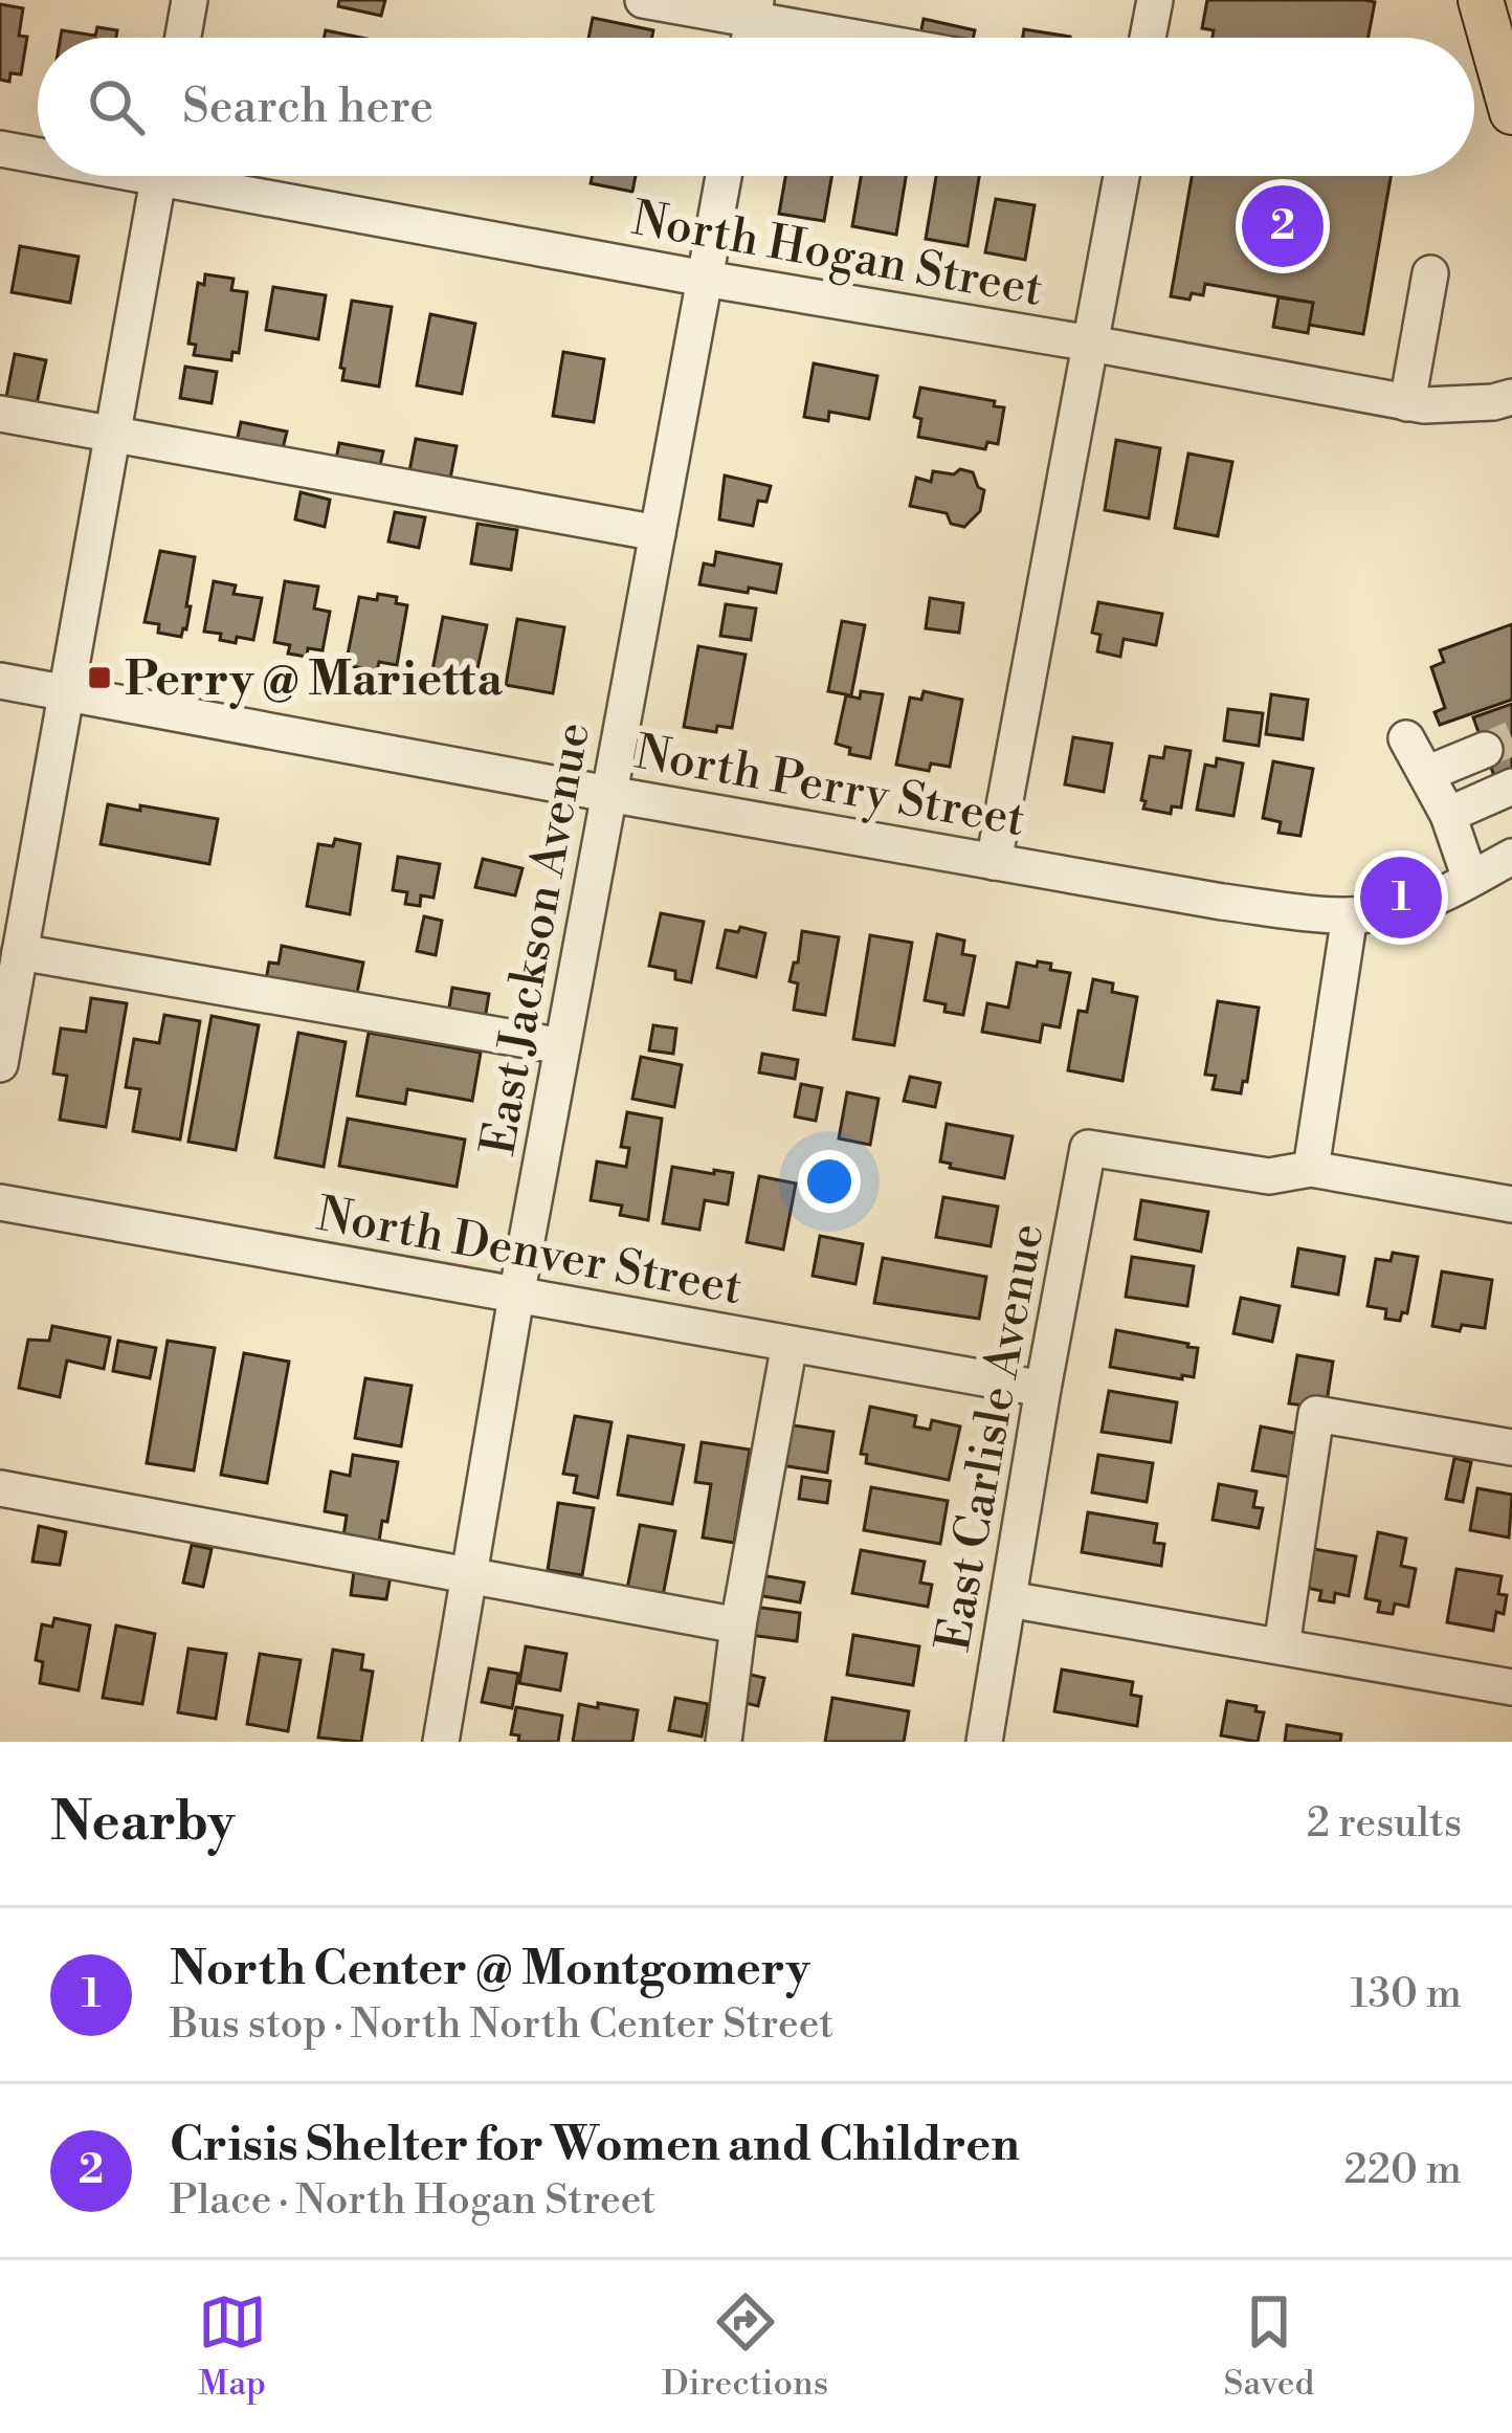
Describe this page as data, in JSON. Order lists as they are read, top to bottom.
{
  "streets": {
    "street": [
      "North Hogan Street",
      "North Perry Street",
      "East Jackson Avenue",
      "North Denver Street",
      "East Carlisle Avenue"
    ]
  },
  "crossings": [
    ["North Hogan Street", "East Jackson Avenue"],
    ["North Perry Street", "East Jackson Avenue"],
    ["East Jackson Avenue", "North Denver Street"],
    ["North Denver Street", "East Carlisle Avenue"]
  ],
  "places": {
    "transit": ["Perry @ Marietta"]
  },
  "page": {
    "search": "Search here",
    "pins": ["2", "1"],
    "heading": ["Nearby", "2 results"],
    "list": [
      {
        "mark": "1",
        "name": "North Center @ Montgomery",
        "note": "Bus stop · North North Center Street",
        "value": "130 m"
      },
      {
        "mark": "2",
        "name": "Crisis Shelter for Women and Children",
        "note": "Place · North Hogan Street",
        "value": "220 m"
      }
    ],
    "nav": ["Map", "Directions", "Saved"]
  }
}
